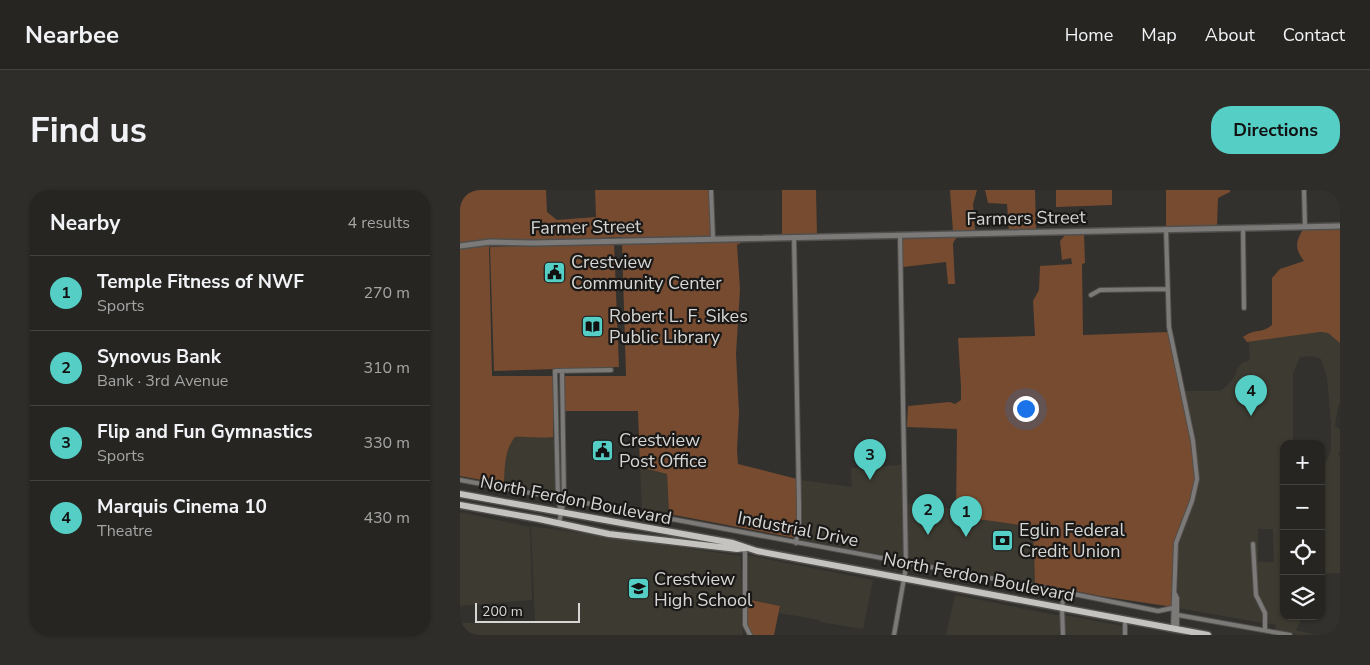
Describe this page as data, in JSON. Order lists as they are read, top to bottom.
{
  "streets": {
    "main road": ["North Ferdon Boulevard"],
    "street": ["Farmers Street", "Farmer Street", "Industrial Drive"]
  },
  "crossings": [
    ["Farmers Street", "Farmer Street"]
  ],
  "places": {
    "public building": ["Crestview Community Center", "Crestview Post Office"],
    "library": ["Robert L. F. Sikes Public Library"],
    "bank": ["Eglin Federal Credit Union"],
    "school or university": ["Crestview High School"]
  },
  "scale_bar": "200 m",
  "page": {
    "header": "Nearbee",
    "nav": [
      "Home",
      "Map",
      "About",
      "Contact"
    ],
    "buttons": "Directions",
    "title": "Find us",
    "heading": ["Nearby", "4 results"],
    "list": [
      {
        "mark": "1",
        "name": "Temple Fitness of NWF",
        "note": "Sports",
        "value": "270 m"
      },
      {
        "mark": "2",
        "name": "Synovus Bank",
        "note": "Bank · 3rd Avenue",
        "value": "310 m"
      },
      {
        "mark": "3",
        "name": "Flip and Fun Gymnastics",
        "note": "Sports",
        "value": "330 m"
      },
      {
        "mark": "4",
        "name": "Marquis Cinema 10",
        "note": "Theatre",
        "value": "430 m"
      }
    ],
    "pins": [
      "4",
      "3",
      "2",
      "1"
    ],
    "map_buttons": ["+", "−"],
    "scale": "200 m"
  }
}
